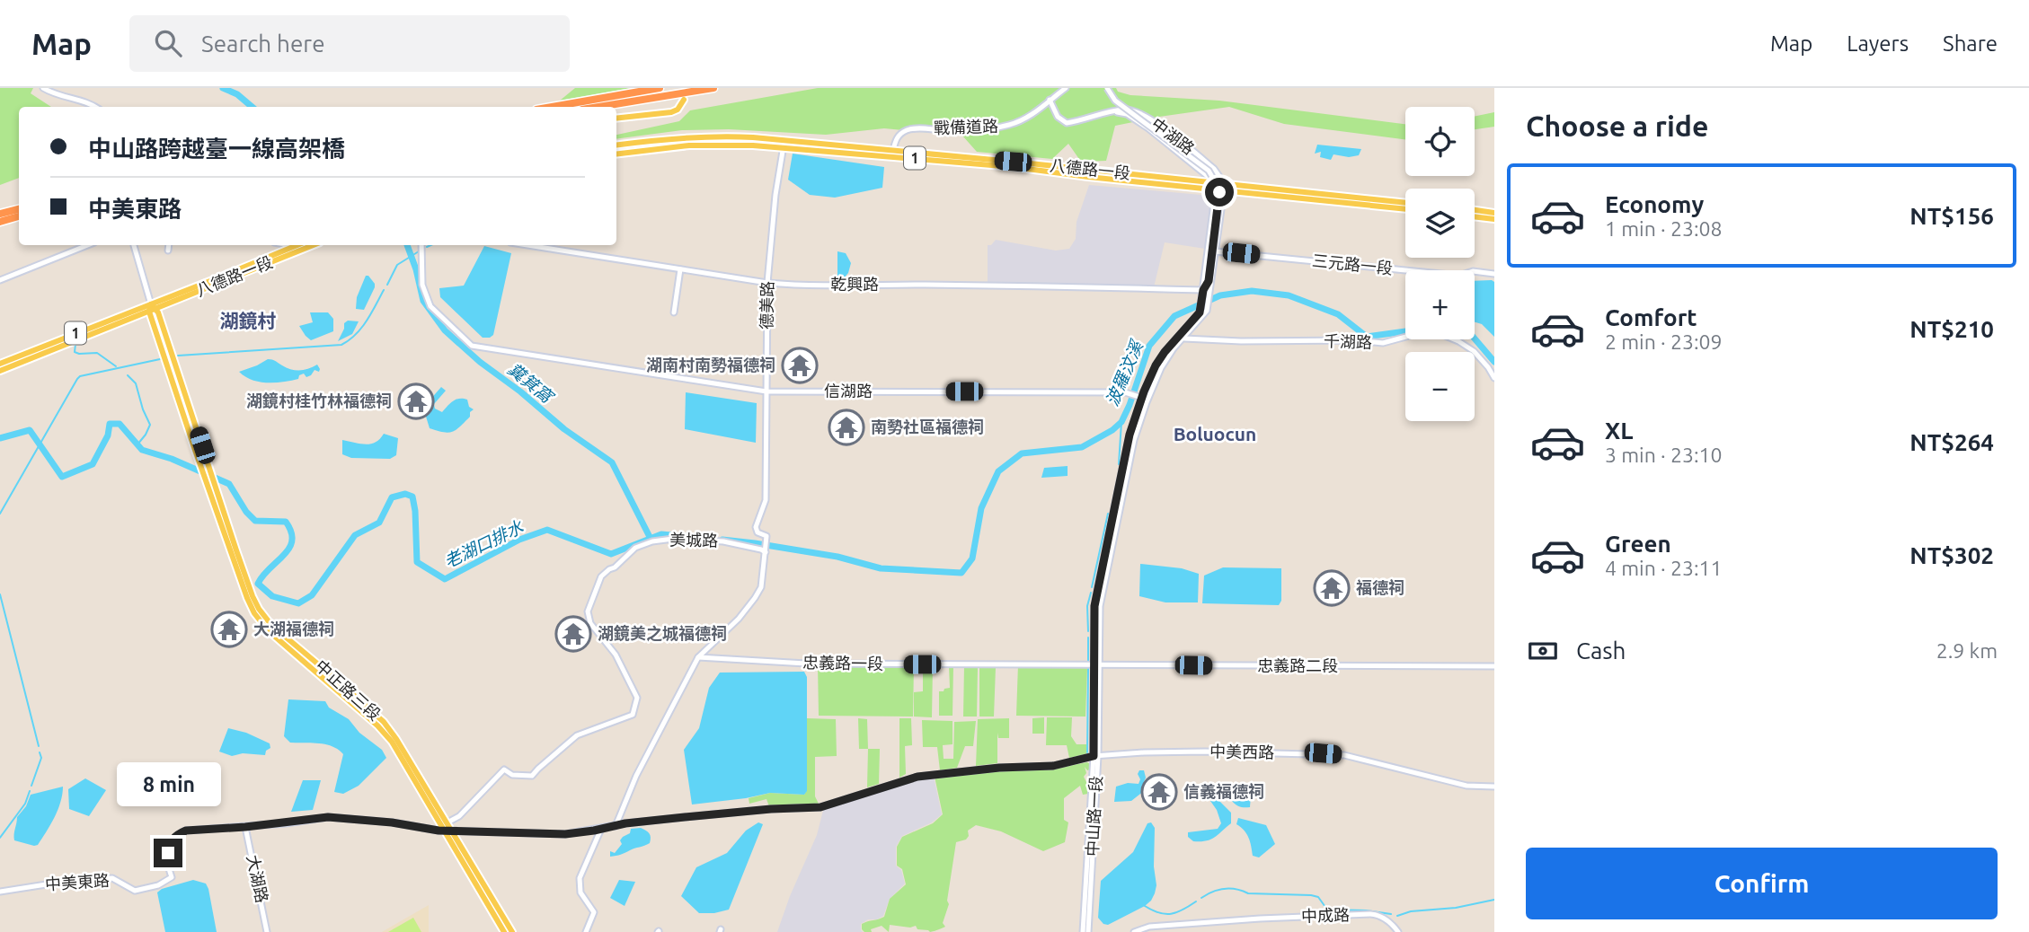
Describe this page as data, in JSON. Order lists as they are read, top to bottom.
{
  "streets": {
    "main road": ["1", "八德路一段", "中正路三段"],
    "street": [
      "戰備道路",
      "中湖路",
      "三元路一段",
      "乾興路",
      "德美路",
      "千湖路",
      "信湖路",
      "美城路",
      "忠義路一段",
      "忠義路二段",
      "中美西路",
      "中山路一段",
      "大湖路",
      "中美東路",
      "中成路"
    ]
  },
  "crossings": [
    ["戰備道路", "中湖路"],
    ["戰備道路", "八德路一段"],
    ["中湖路", "八德路一段"],
    ["1", "八德路一段"],
    ["1", "中正路三段"],
    ["八德路一段", "德美路"],
    ["八德路一段", "中正路三段"],
    ["乾興路", "德美路"],
    ["乾興路", "中山路一段"],
    ["德美路", "信湖路"],
    ["德美路", "美城路"],
    ["千湖路", "中山路一段"],
    ["信湖路", "中山路一段"],
    ["美城路", "中正路三段"],
    ["忠義路一段", "忠義路二段"],
    ["忠義路一段", "中山路一段"],
    ["忠義路二段", "中山路一段"],
    ["中正路三段", "中美東路"],
    ["中美西路", "中山路一段"],
    ["中美西路", "中美東路"],
    ["大湖路", "中美東路"]
  ],
  "districts": ["湖鏡村", "Boluocun"],
  "water": ["波羅汶溪", "糞箕窩", "老湖口排水"],
  "places": {
    "temple": [
      "湖南村南勢福德祠",
      "湖鏡村桂竹林福德祠",
      "南勢社區福德祠",
      "福德祠",
      "大湖福德祠",
      "湖鏡美之城福德祠",
      "信義福德祠"
    ]
  },
  "page": {
    "header": "Map",
    "search": "Search here",
    "nav": ["Map", "Layers", "Share"],
    "heading": "Choose a ride",
    "map_buttons": ["+", "−"],
    "banner": ["中山路跨越臺一線高架橋", "中美東路"],
    "list": [
      {
        "name": "Economy",
        "note": "1 min · 23:08",
        "value": "NT$156"
      },
      {
        "name": "Comfort",
        "note": "2 min · 23:09",
        "value": "NT$210"
      },
      {
        "name": "XL",
        "note": "3 min · 23:10",
        "value": "NT$264"
      },
      {
        "name": "Green",
        "note": "4 min · 23:11",
        "value": "NT$302"
      }
    ],
    "pay": ["Cash", "2.9 km"],
    "bubble": "8 min",
    "buttons": "Confirm"
  }
}
